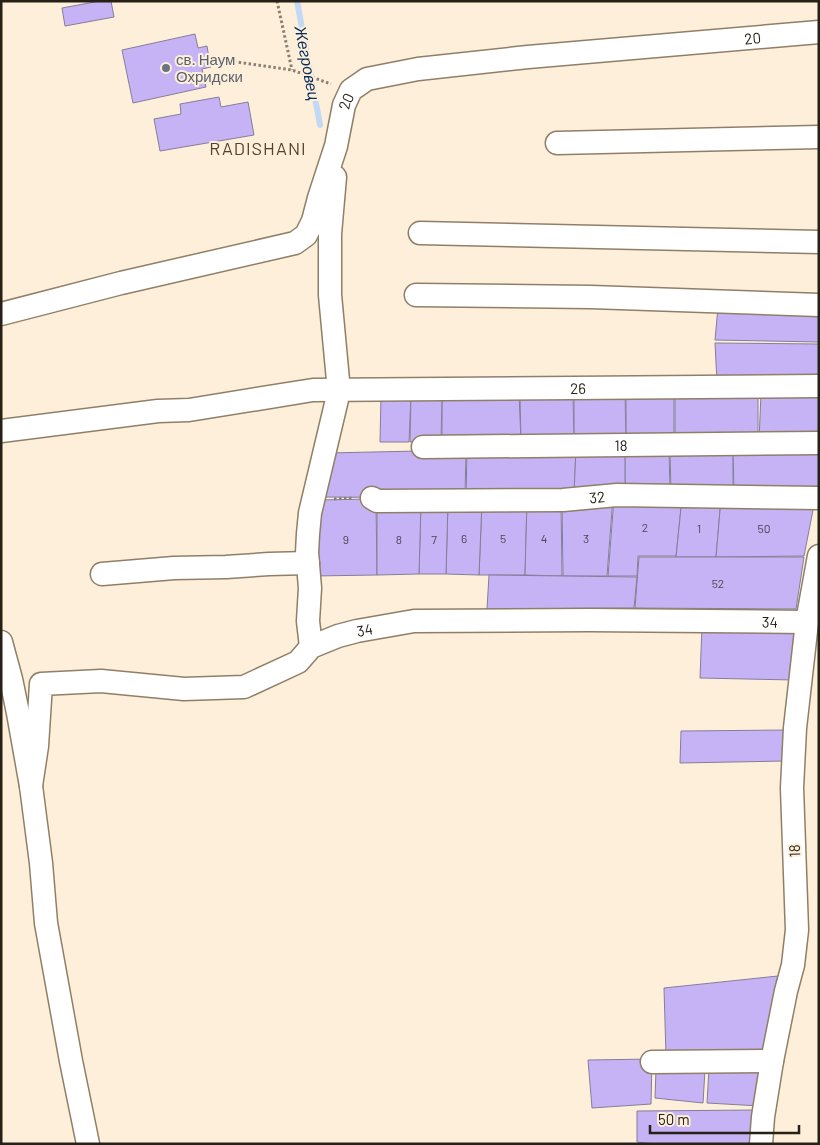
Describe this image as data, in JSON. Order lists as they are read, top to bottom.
{
  "streets": {
    "street": [
      "20",
      "26",
      "18",
      "32",
      "34"
    ]
  },
  "crossings": [
    ["18", "34"]
  ],
  "districts": ["RADISHANI"],
  "water": ["Жегровец"],
  "places": ["св. Наум Охридски"],
  "house_numbers": [
    "2",
    "1",
    "50",
    "6",
    "5",
    "4",
    "3",
    "9",
    "8",
    "7",
    "52"
  ],
  "scale_bar": "50 m"
}
